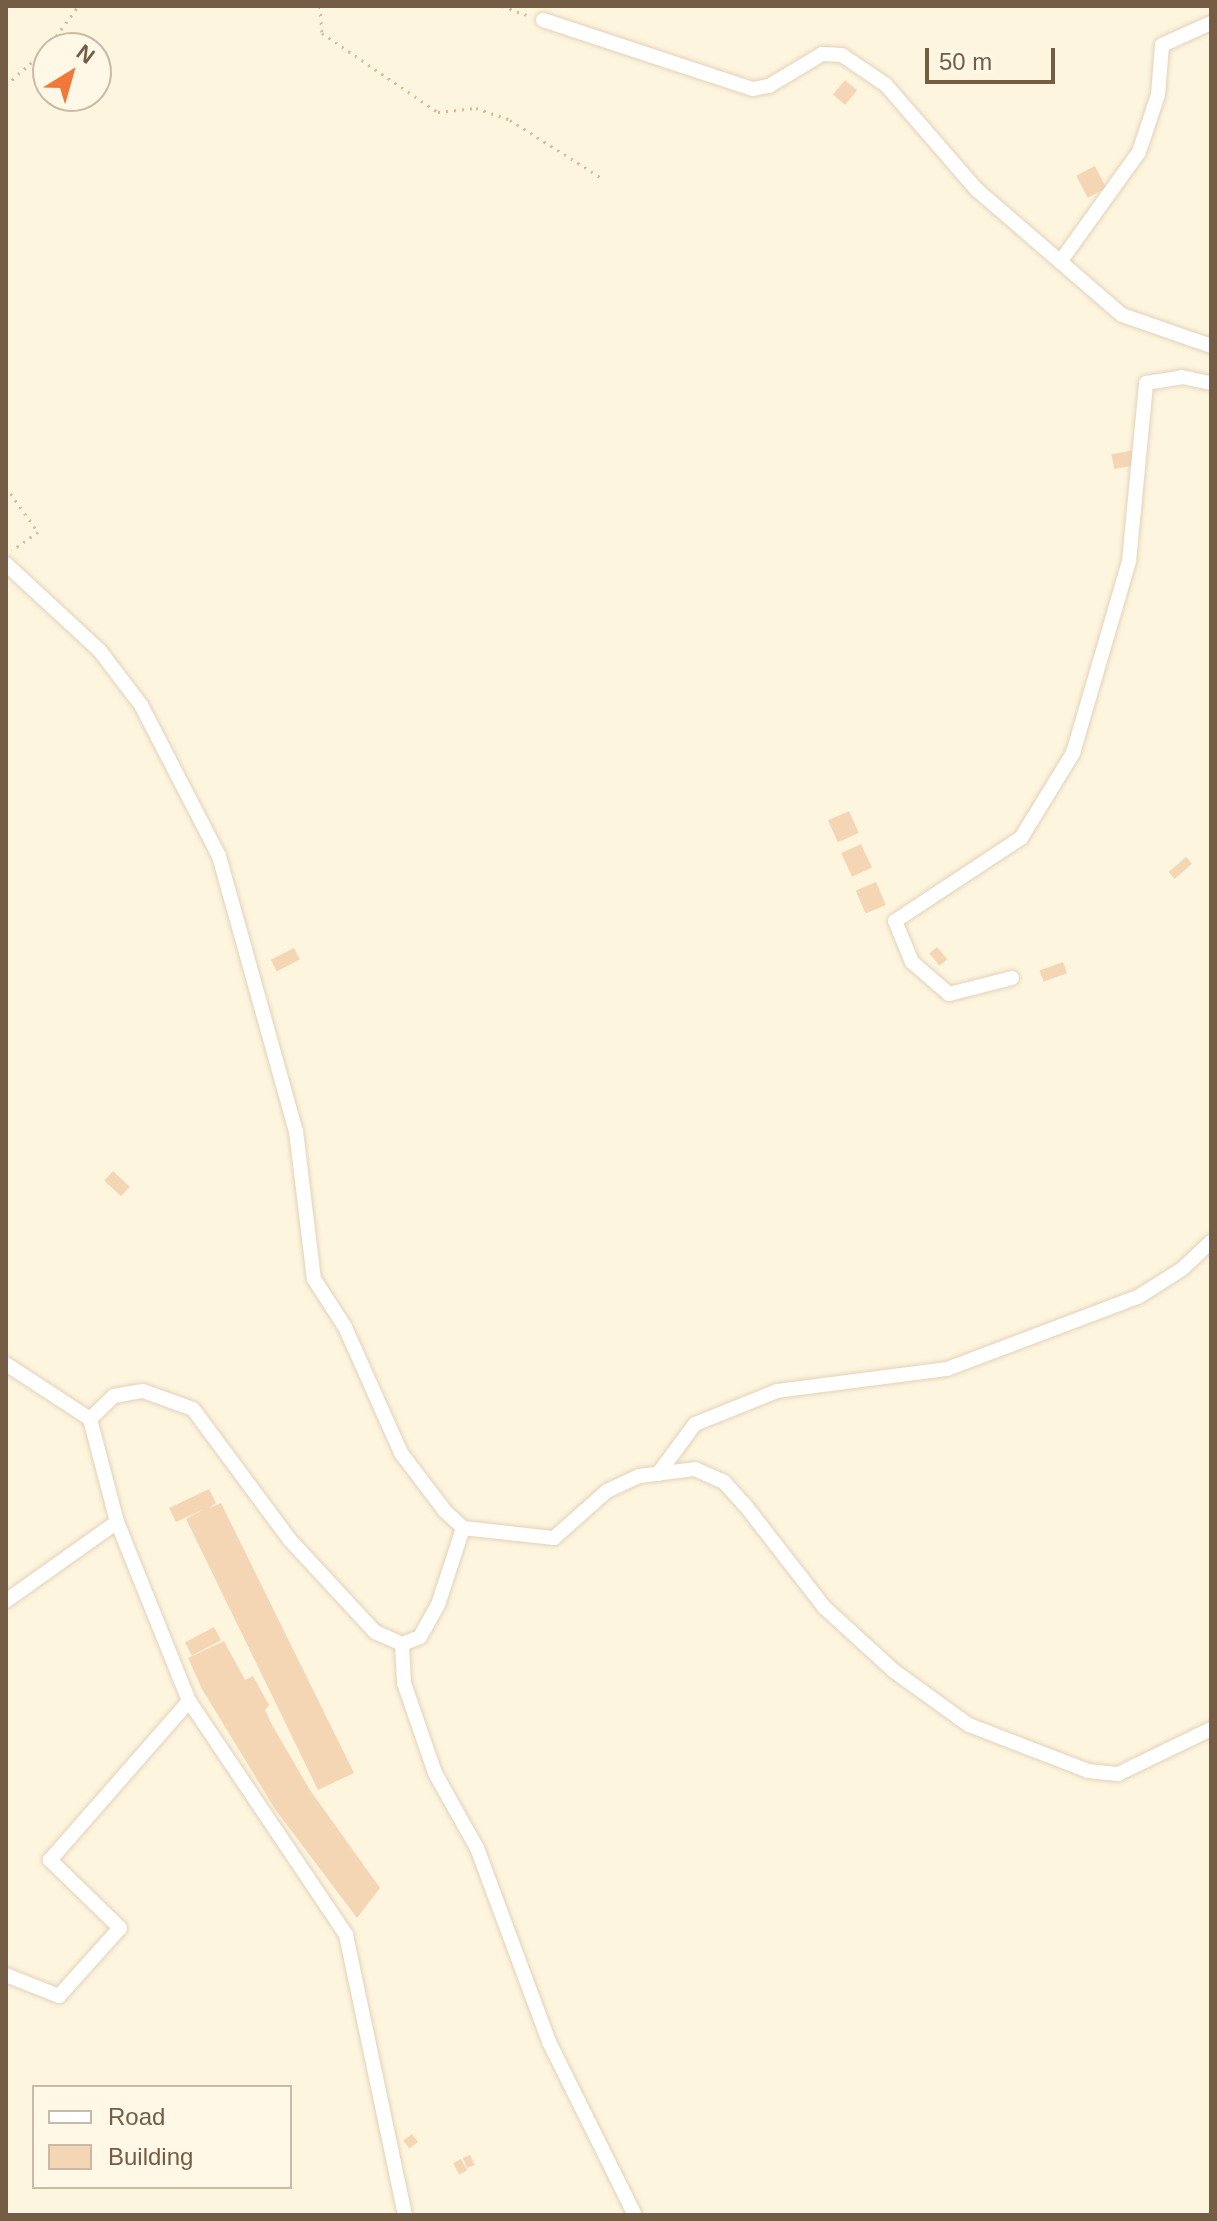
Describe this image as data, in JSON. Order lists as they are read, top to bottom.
{
  "legend": ["Road", "Building"],
  "scale_bar": "50 m",
  "north": "top right"
}
